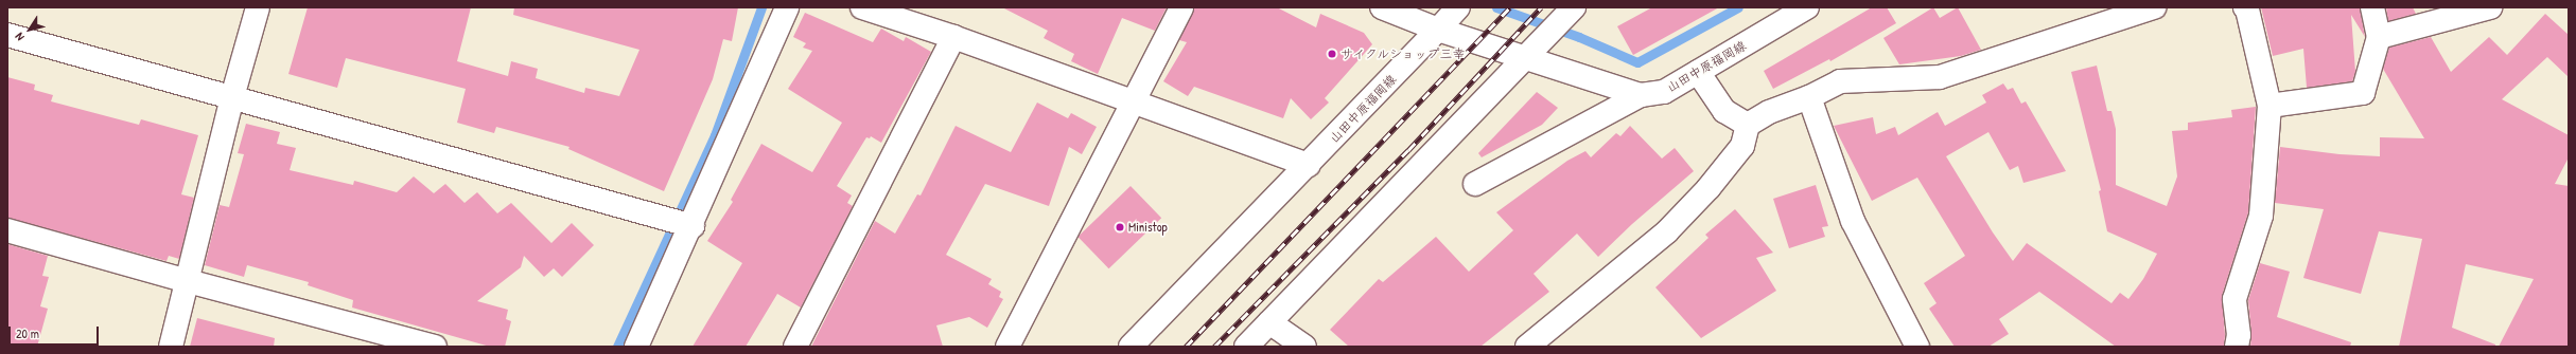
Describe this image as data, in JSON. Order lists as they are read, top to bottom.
{
  "streets": {
    "street": ["山田中原福岡線"]
  },
  "places": ["サイクルショップ三幸", "Ministop"],
  "scale_bar": "20 m",
  "north": "bottom left"
}
